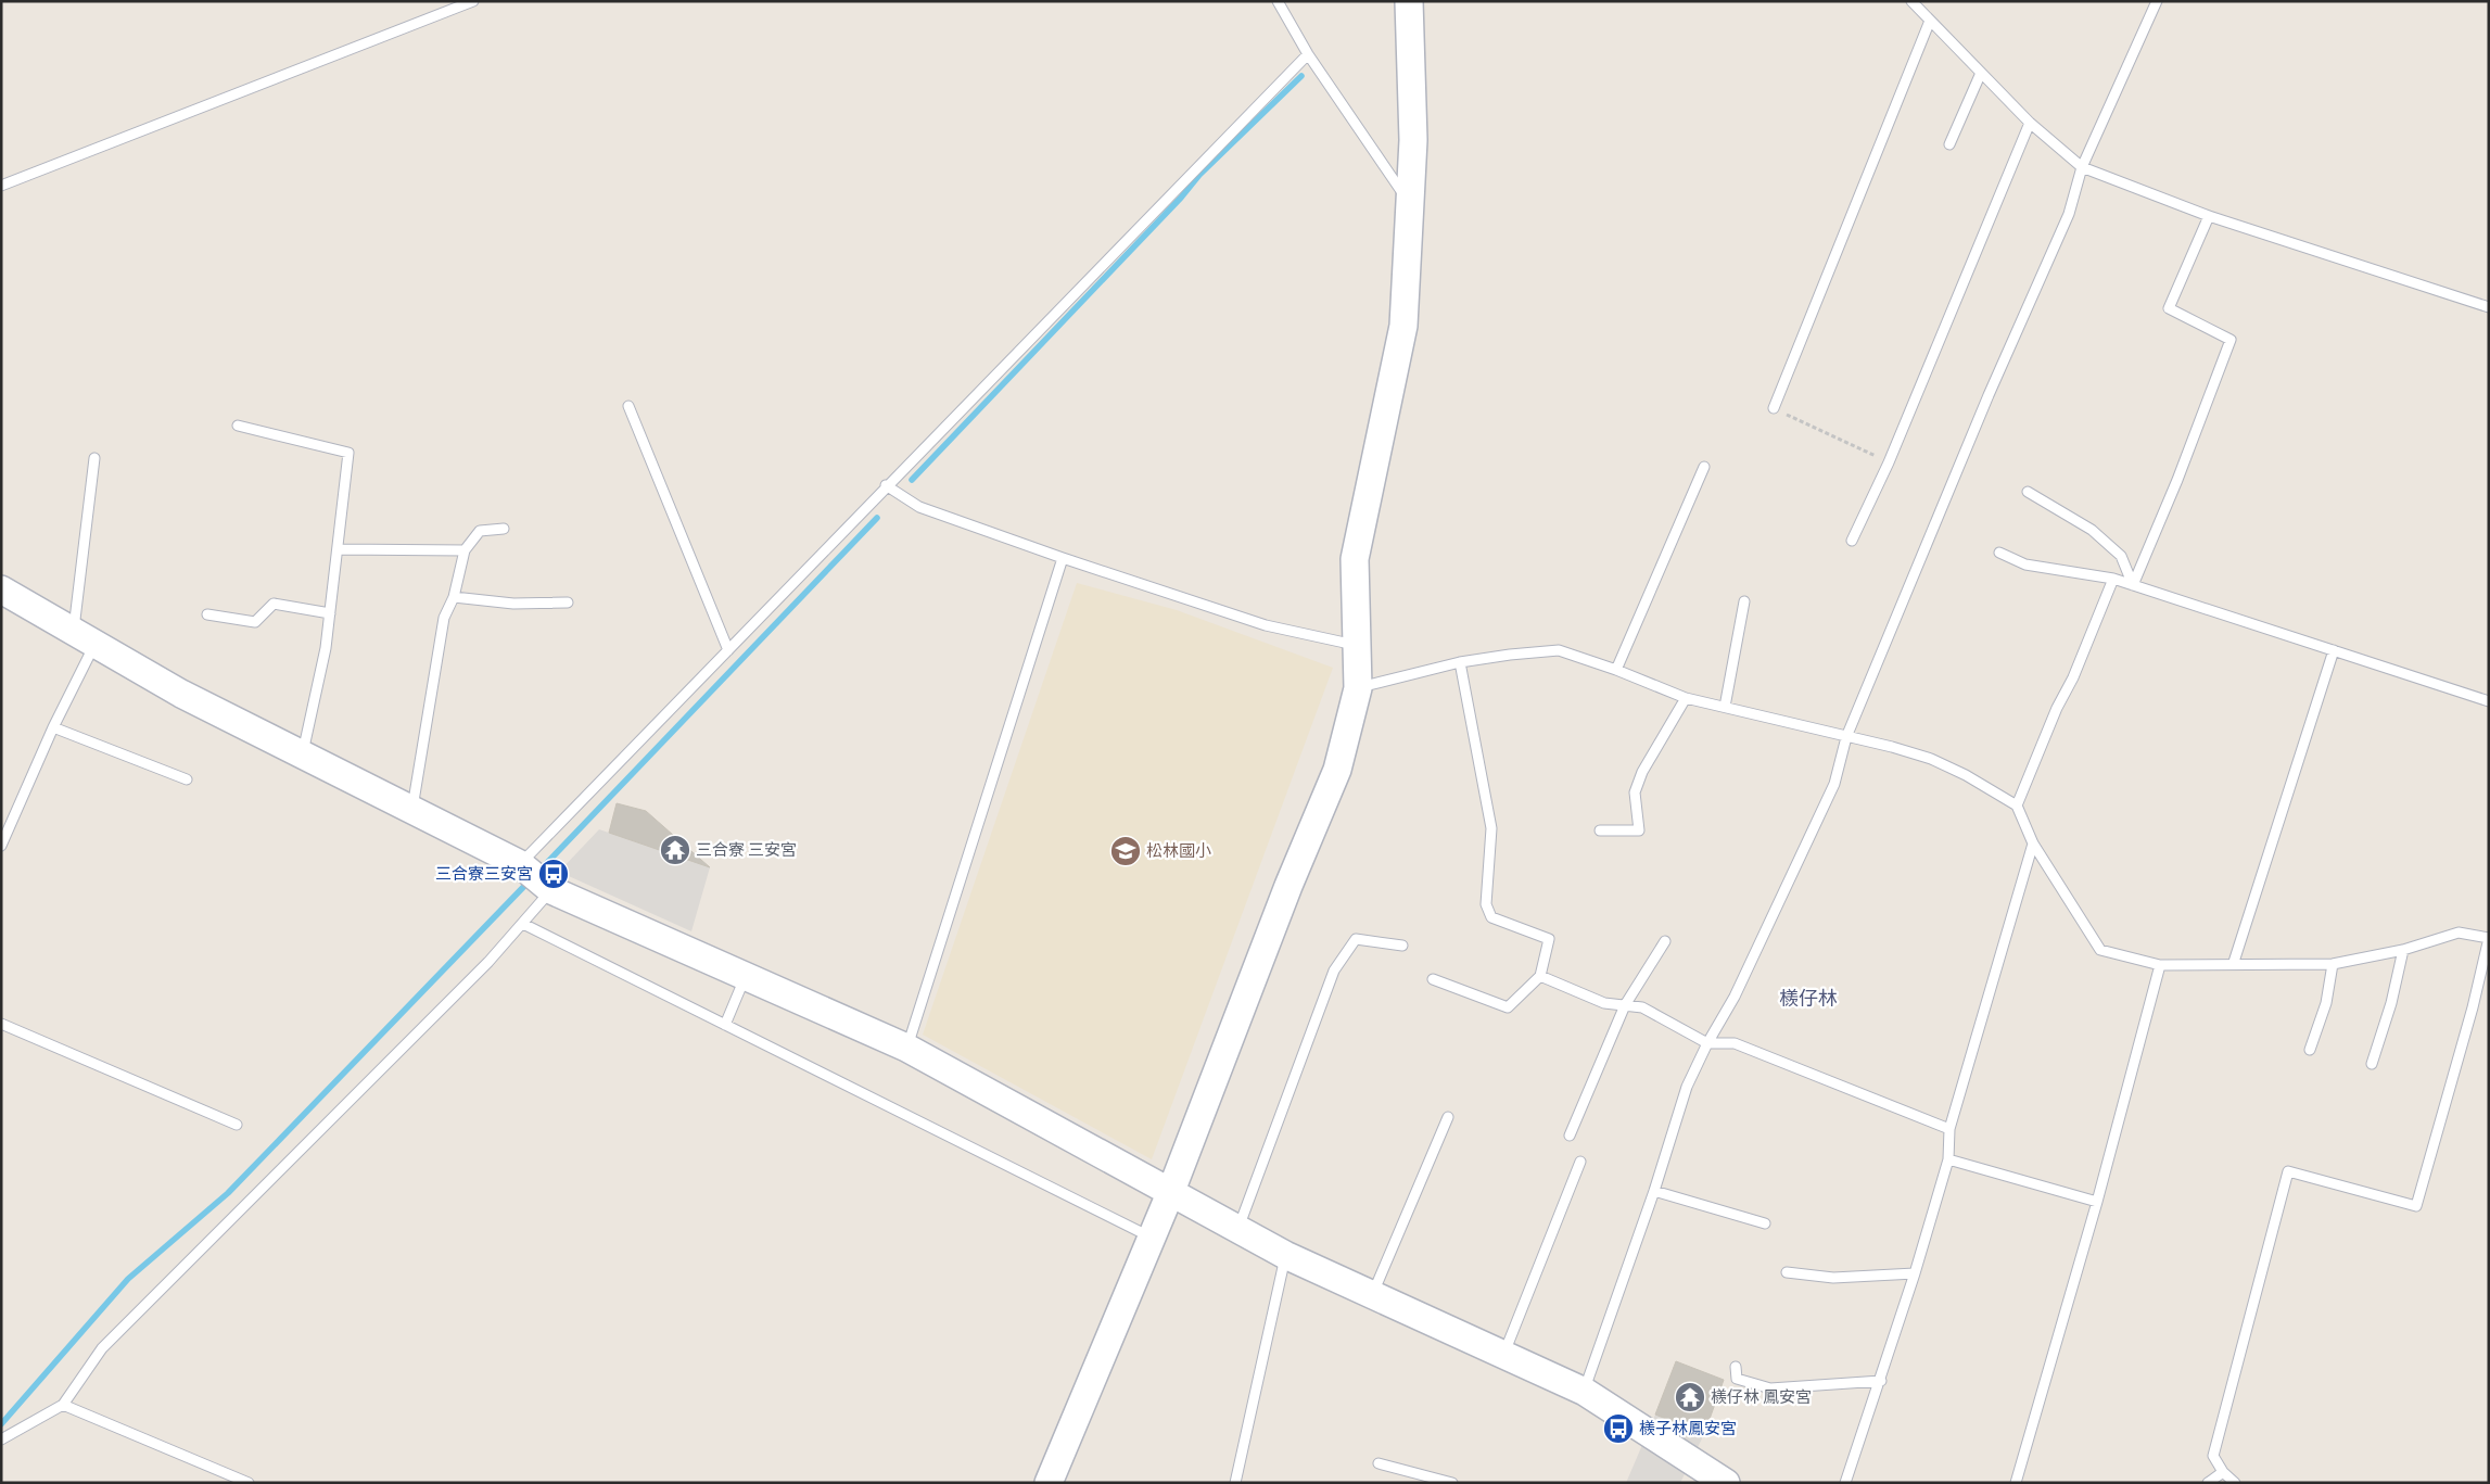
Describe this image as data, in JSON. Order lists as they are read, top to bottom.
{
  "districts": ["檨仔林"],
  "places": {
    "temple": ["三合寮 三安宮", "檨仔林 鳳安宮"],
    "school or university": ["松林國小"],
    "bus stop": ["三合寮三安宮", "檨子林鳳安宮"]
  }
}
